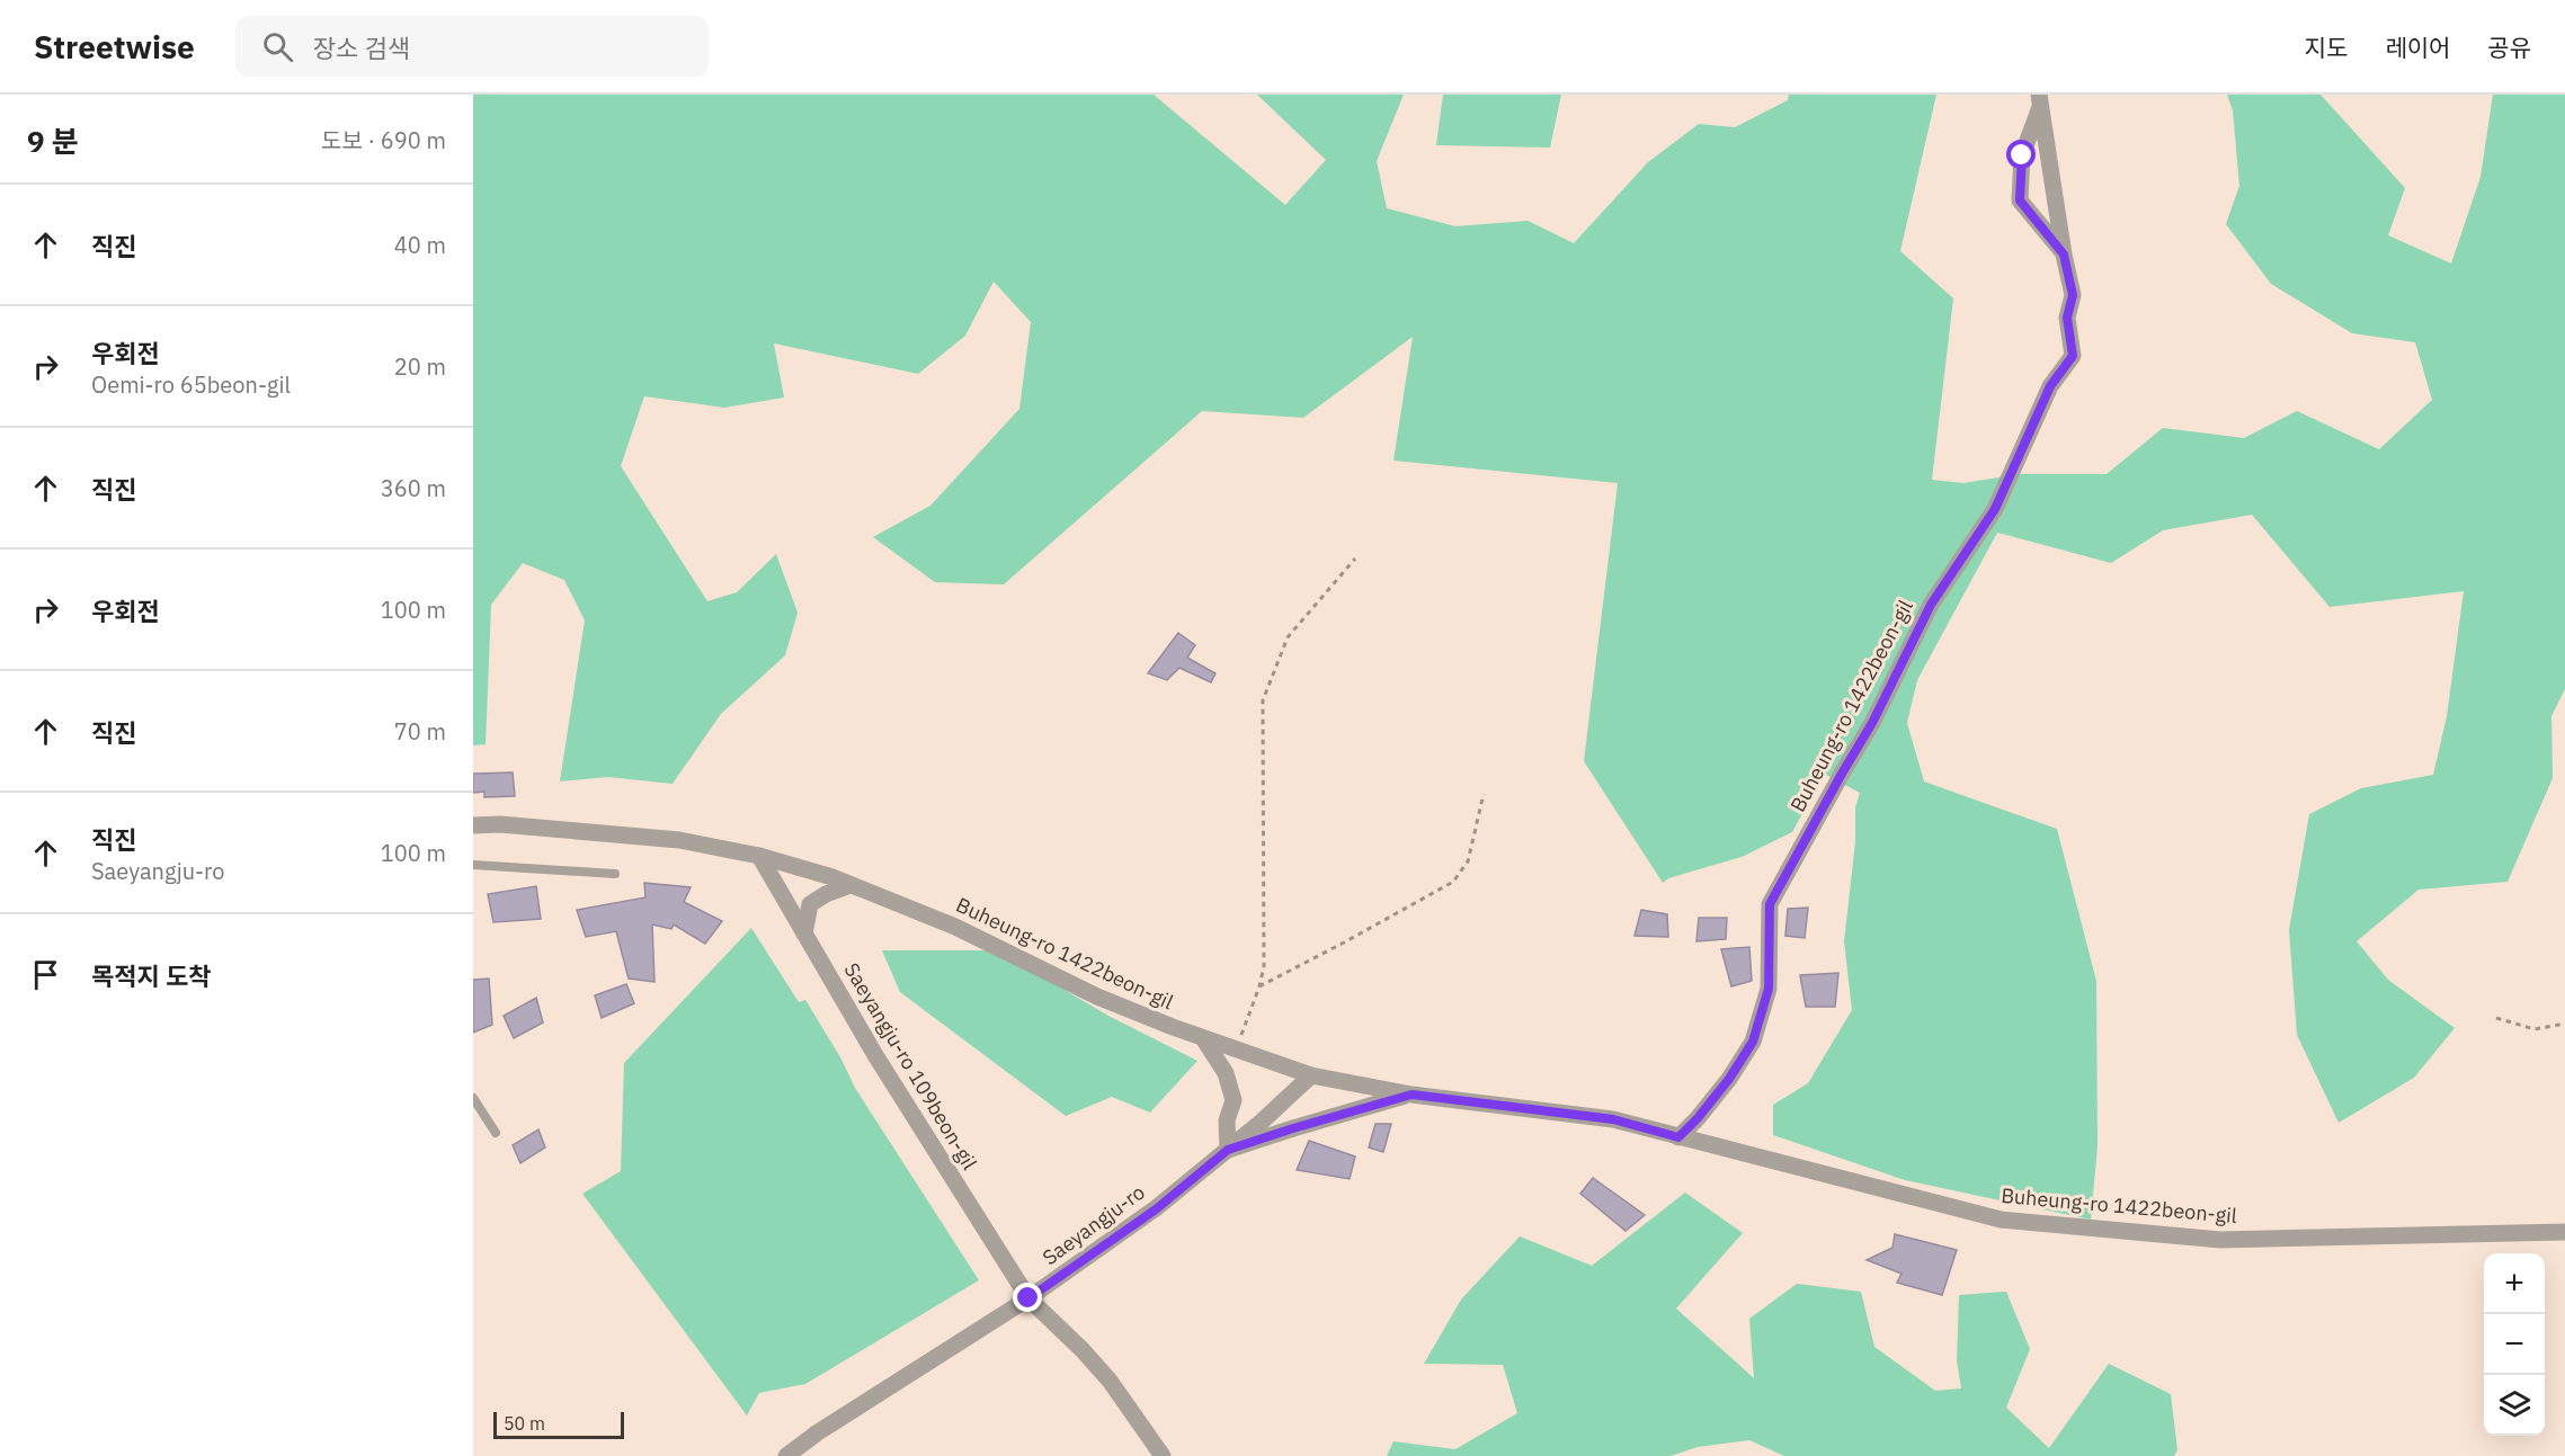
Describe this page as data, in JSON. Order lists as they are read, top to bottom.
{
  "streets": {
    "street": ["Buheung-ro 1422beon-gil", "Saeyangju-ro 109beon-gil", "Saeyangju-ro"]
  },
  "crossings": [
    ["Buheung-ro 1422beon-gil", "Saeyangju-ro 109beon-gil"],
    ["Buheung-ro 1422beon-gil", "Saeyangju-ro"],
    ["Saeyangju-ro 109beon-gil", "Saeyangju-ro"]
  ],
  "scale_bar": "50 m",
  "page": {
    "header": "Streetwise",
    "search": "장소 검색",
    "nav": ["지도", "레이어", "공유"],
    "heading": ["9 분", "도보 · 690 m"],
    "list": [
      ["직진", "40 m"],
      ["우회전", "Oemi-ro 65beon-gil", "20 m"],
      ["직진", "360 m"],
      ["우회전", "100 m"],
      ["직진", "70 m"],
      ["직진", "Saeyangju-ro", "100 m"],
      "목적지 도착"
    ],
    "map_buttons": ["+", "−"],
    "scale": "50 m"
  }
}
